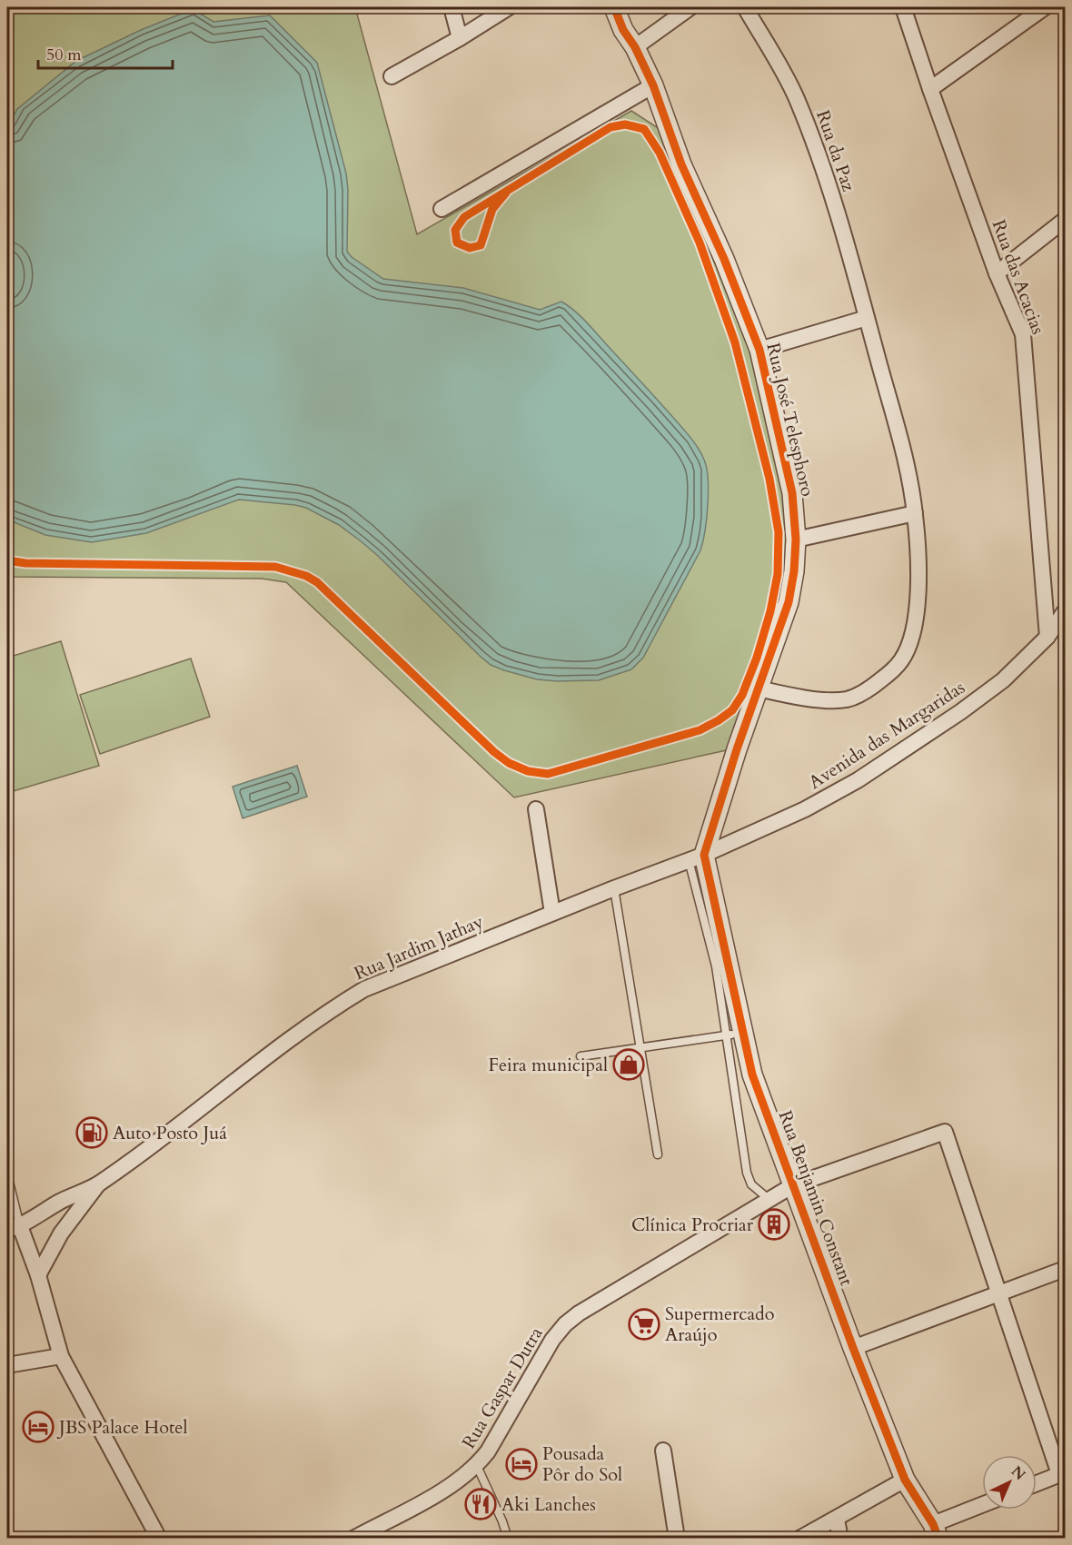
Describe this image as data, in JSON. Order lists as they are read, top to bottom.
{
  "streets": {
    "street": [
      "Rua da Paz",
      "Rua das Acacias",
      "Rua José Telesphoro",
      "Avenida das Margaridas",
      "Rua Jardim Jathay",
      "Rua Benjamin Constant",
      "Rua Gaspar Dutra"
    ]
  },
  "crossings": [
    ["Rua da Paz", "Rua José Telesphoro"],
    ["Rua das Acacias", "Avenida das Margaridas"],
    ["Rua José Telesphoro", "Avenida das Margaridas"],
    ["Rua José Telesphoro", "Rua Jardim Jathay"],
    ["Rua José Telesphoro", "Rua Benjamin Constant"],
    ["Avenida das Margaridas", "Rua Jardim Jathay"],
    ["Avenida das Margaridas", "Rua Benjamin Constant"],
    ["Rua Jardim Jathay", "Rua Benjamin Constant"],
    ["Rua Benjamin Constant", "Rua Gaspar Dutra"]
  ],
  "places": {
    "shop": ["Feira municipal"],
    "fuel station": ["Auto Posto Juá"],
    "building": ["Clínica Procriar"],
    "supermarket": ["Supermercado Araújo"],
    "hotel": ["JBS Palace Hotel", "Pousada Pôr do Sol"],
    "restaurant": ["Aki Lanches"]
  },
  "scale_bar": "50 m",
  "north": "top right"
}
